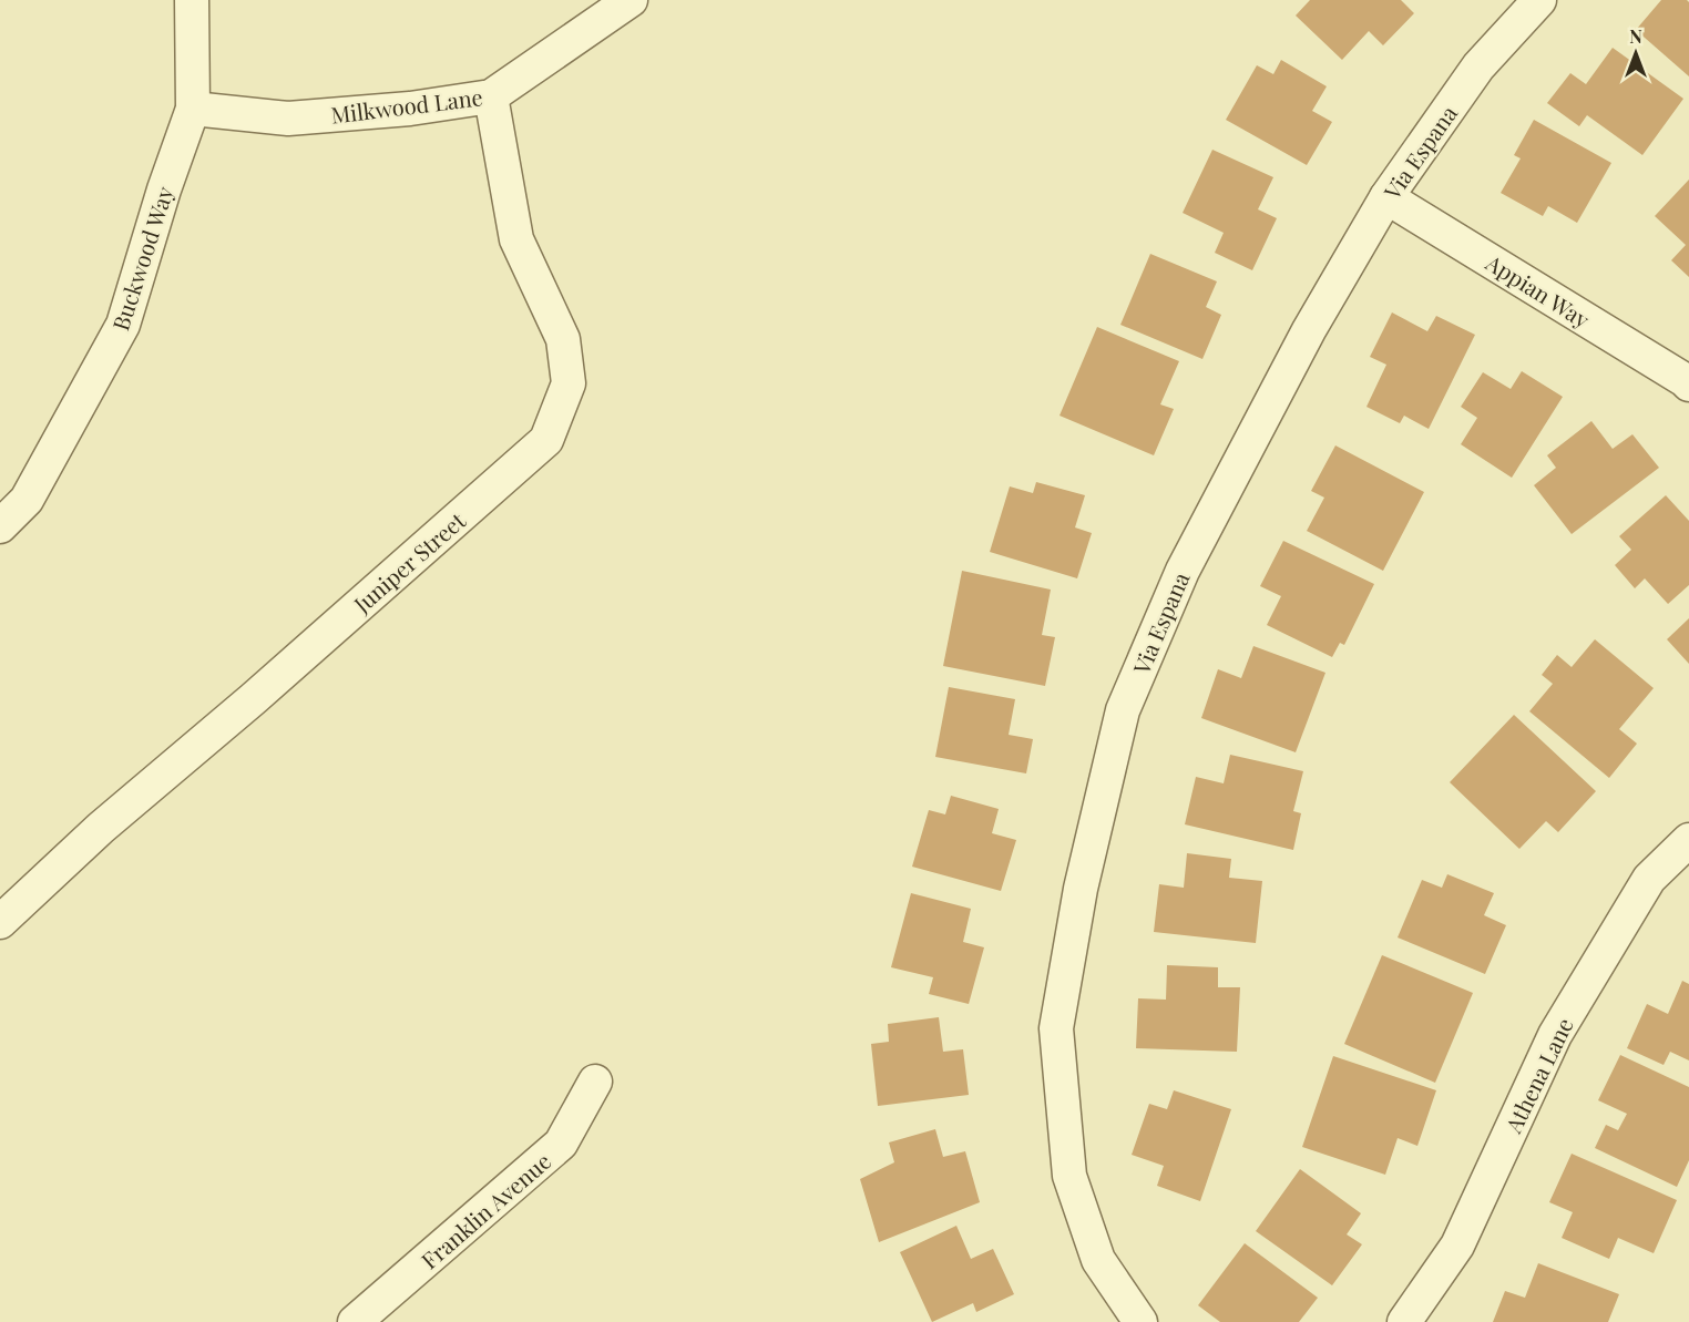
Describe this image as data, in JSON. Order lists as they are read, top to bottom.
{
  "streets": {
    "street": [
      "Milkwood Lane",
      "Via Espana",
      "Buckwood Way",
      "Appian Way",
      "Juniper Street",
      "Athena Lane",
      "Franklin Avenue"
    ]
  },
  "crossings": [
    ["Milkwood Lane", "Buckwood Way"],
    ["Milkwood Lane", "Juniper Street"],
    ["Via Espana", "Appian Way"]
  ],
  "north": "top"
}
